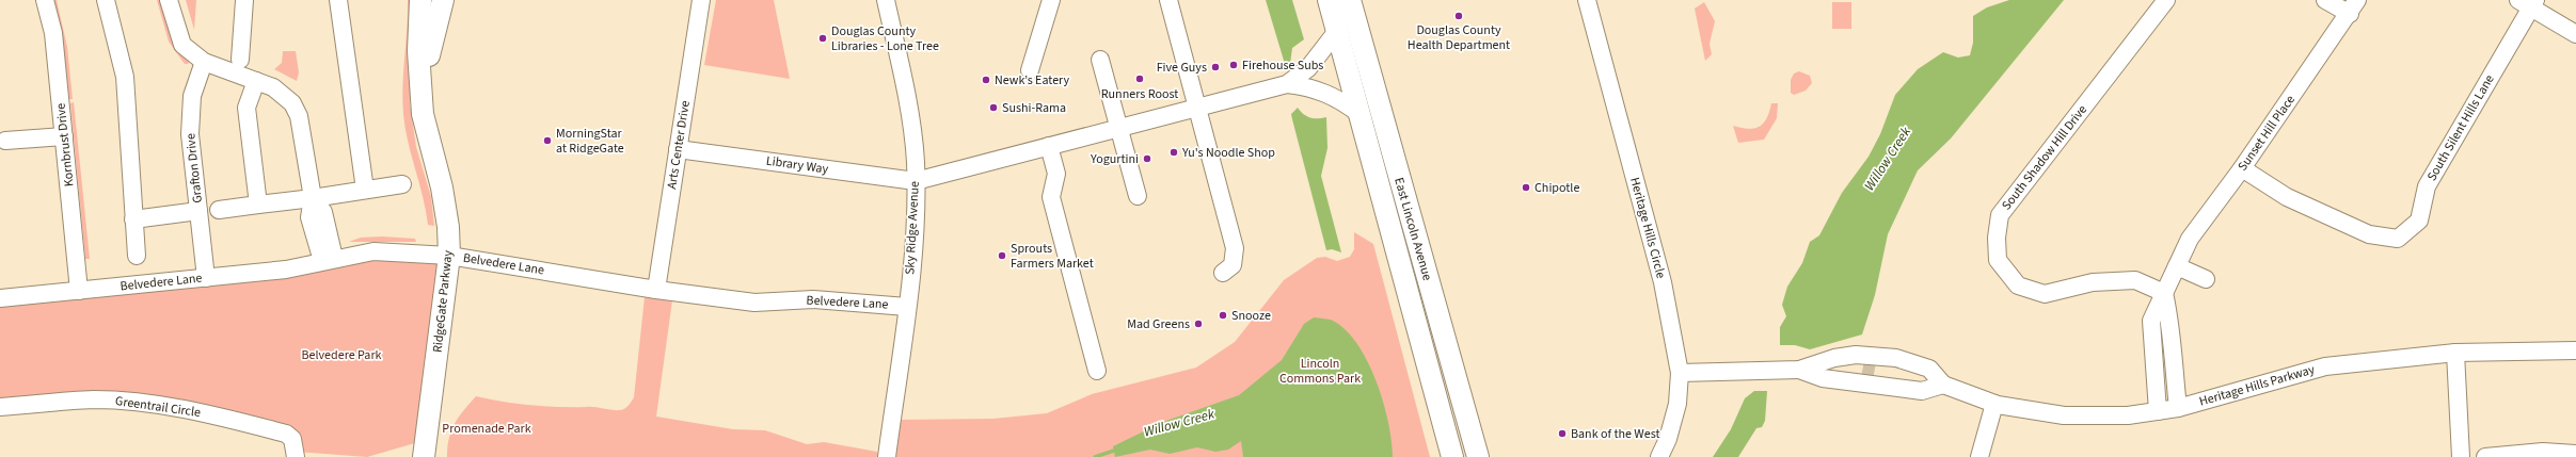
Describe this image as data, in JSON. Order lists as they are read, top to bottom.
{
  "streets": {
    "main road": ["East Lincoln Avenue", "RidgeGate Parkway"],
    "street": [
      "South Silent Hills Lane",
      "Sunset Hill Place",
      "Kornbrust Drive",
      "Arts Center Drive",
      "South Shadow Hill Drive",
      "Library Way",
      "Grafton Drive",
      "Sky Ridge Avenue",
      "Heritage Hills Circle",
      "Belvedere Lane",
      "Heritage Hills Parkway",
      "Greentrail Circle"
    ]
  },
  "crossings": [
    ["South Silent Hills Lane", "Sunset Hill Place"],
    ["Sunset Hill Place", "South Shadow Hill Drive"],
    ["Sunset Hill Place", "Heritage Hills Parkway"],
    ["Kornbrust Drive", "Belvedere Lane"],
    ["Arts Center Drive", "Library Way"],
    ["Arts Center Drive", "Belvedere Lane"],
    ["Library Way", "Sky Ridge Avenue"],
    ["Grafton Drive", "Belvedere Lane"],
    ["Sky Ridge Avenue", "Belvedere Lane"],
    ["Heritage Hills Circle", "Heritage Hills Parkway"],
    ["Belvedere Lane", "RidgeGate Parkway"]
  ],
  "water": ["Willow Creek"],
  "parks": ["Belvedere Park", "Lincoln Commons Park", "Promenade Park"],
  "places": [
    "Douglas County Health Department",
    "Douglas County Libraries - Lone Tree",
    "Firehouse Subs",
    "Five Guys",
    "Runners Roost",
    "Newk’s Eatery",
    "Sushi-Rama",
    "MorningStar at RidgeGate",
    "Yu's Noodle Shop",
    "Yogurtini",
    "Chipotle",
    "Sprouts Farmers Market",
    "Snooze",
    "Mad Greens",
    "Bank of the West"
  ]
}
